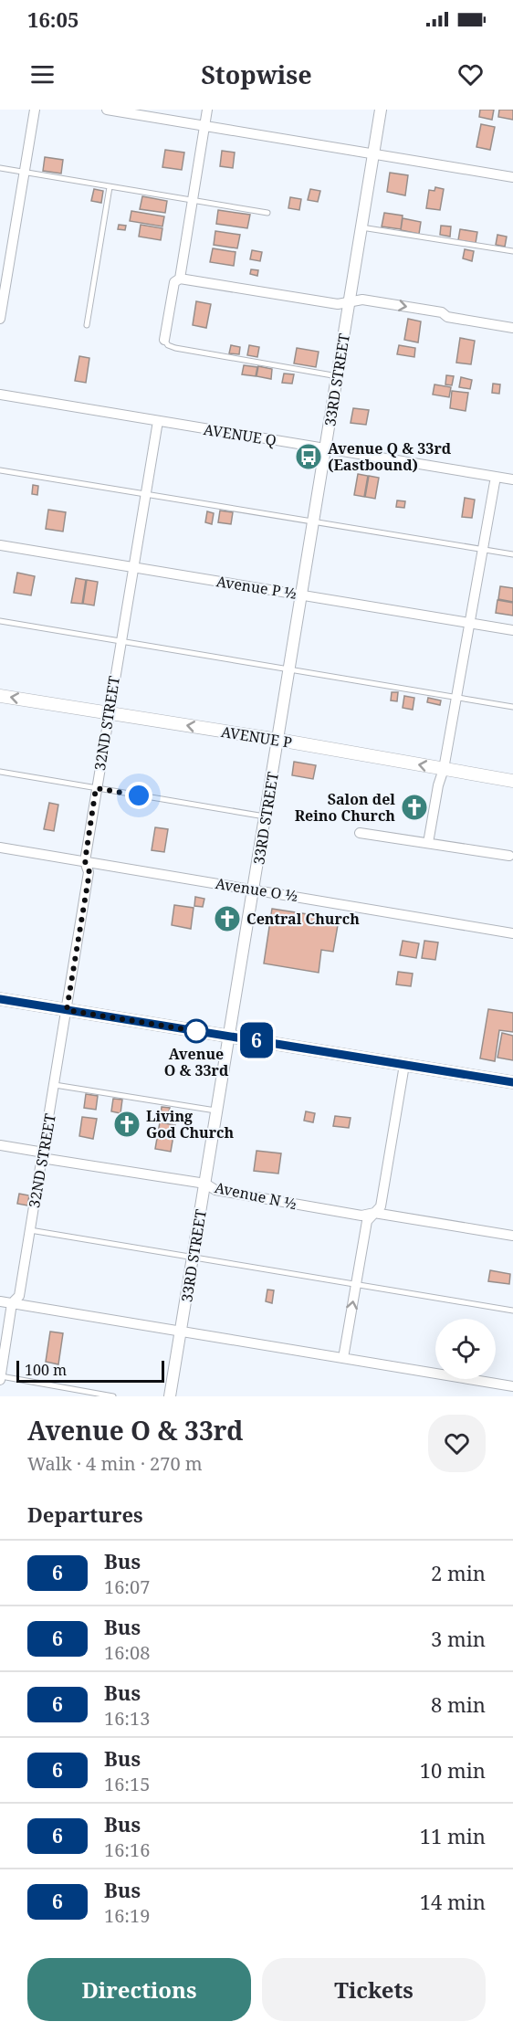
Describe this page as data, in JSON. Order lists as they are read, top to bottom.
{
  "streets": {
    "main road": ["AVENUE P"],
    "street": [
      "33RD STREET",
      "AVENUE Q",
      "Avenue P ½",
      "32ND STREET",
      "Avenue O ½",
      "Avenue N ½"
    ]
  },
  "crossings": [
    ["33RD STREET", "AVENUE Q"],
    ["33RD STREET", "Avenue P ½"],
    ["33RD STREET", "AVENUE P"],
    ["33RD STREET", "Avenue O ½"],
    ["33RD STREET", "Avenue N ½"],
    ["AVENUE Q", "32ND STREET"],
    ["Avenue P ½", "32ND STREET"],
    ["32ND STREET", "AVENUE P"],
    ["32ND STREET", "Avenue O ½"],
    ["32ND STREET", "Avenue N ½"]
  ],
  "one_way": ["AVENUE P"],
  "places": {
    "bus stop": ["Avenue Q & 33rd (Eastbound)"],
    "church": ["Salon del Reino Church", "Central Church", "Living God Church"],
    "other": ["Avenue O & 33rd"]
  },
  "lines": ["bus line 6"],
  "scale_bar": "100 m",
  "page": {
    "status": "16:05",
    "header": "Stopwise",
    "on_map": "6",
    "scale": "100 m",
    "heading": [
      ["Avenue O & 33rd", "Walk · 4 min · 270 m"],
      "Departures"
    ],
    "list": [
      {
        "mark": "6",
        "name": "Bus",
        "note": "16:07",
        "value": "2 min"
      },
      {
        "mark": "6",
        "name": "Bus",
        "note": "16:08",
        "value": "3 min"
      },
      {
        "mark": "6",
        "name": "Bus",
        "note": "16:13",
        "value": "8 min"
      },
      {
        "mark": "6",
        "name": "Bus",
        "note": "16:15",
        "value": "10 min"
      },
      {
        "mark": "6",
        "name": "Bus",
        "note": "16:16",
        "value": "11 min"
      },
      {
        "mark": "6",
        "name": "Bus",
        "note": "16:19",
        "value": "14 min"
      }
    ],
    "buttons": ["Directions", "Tickets"]
  }
}
